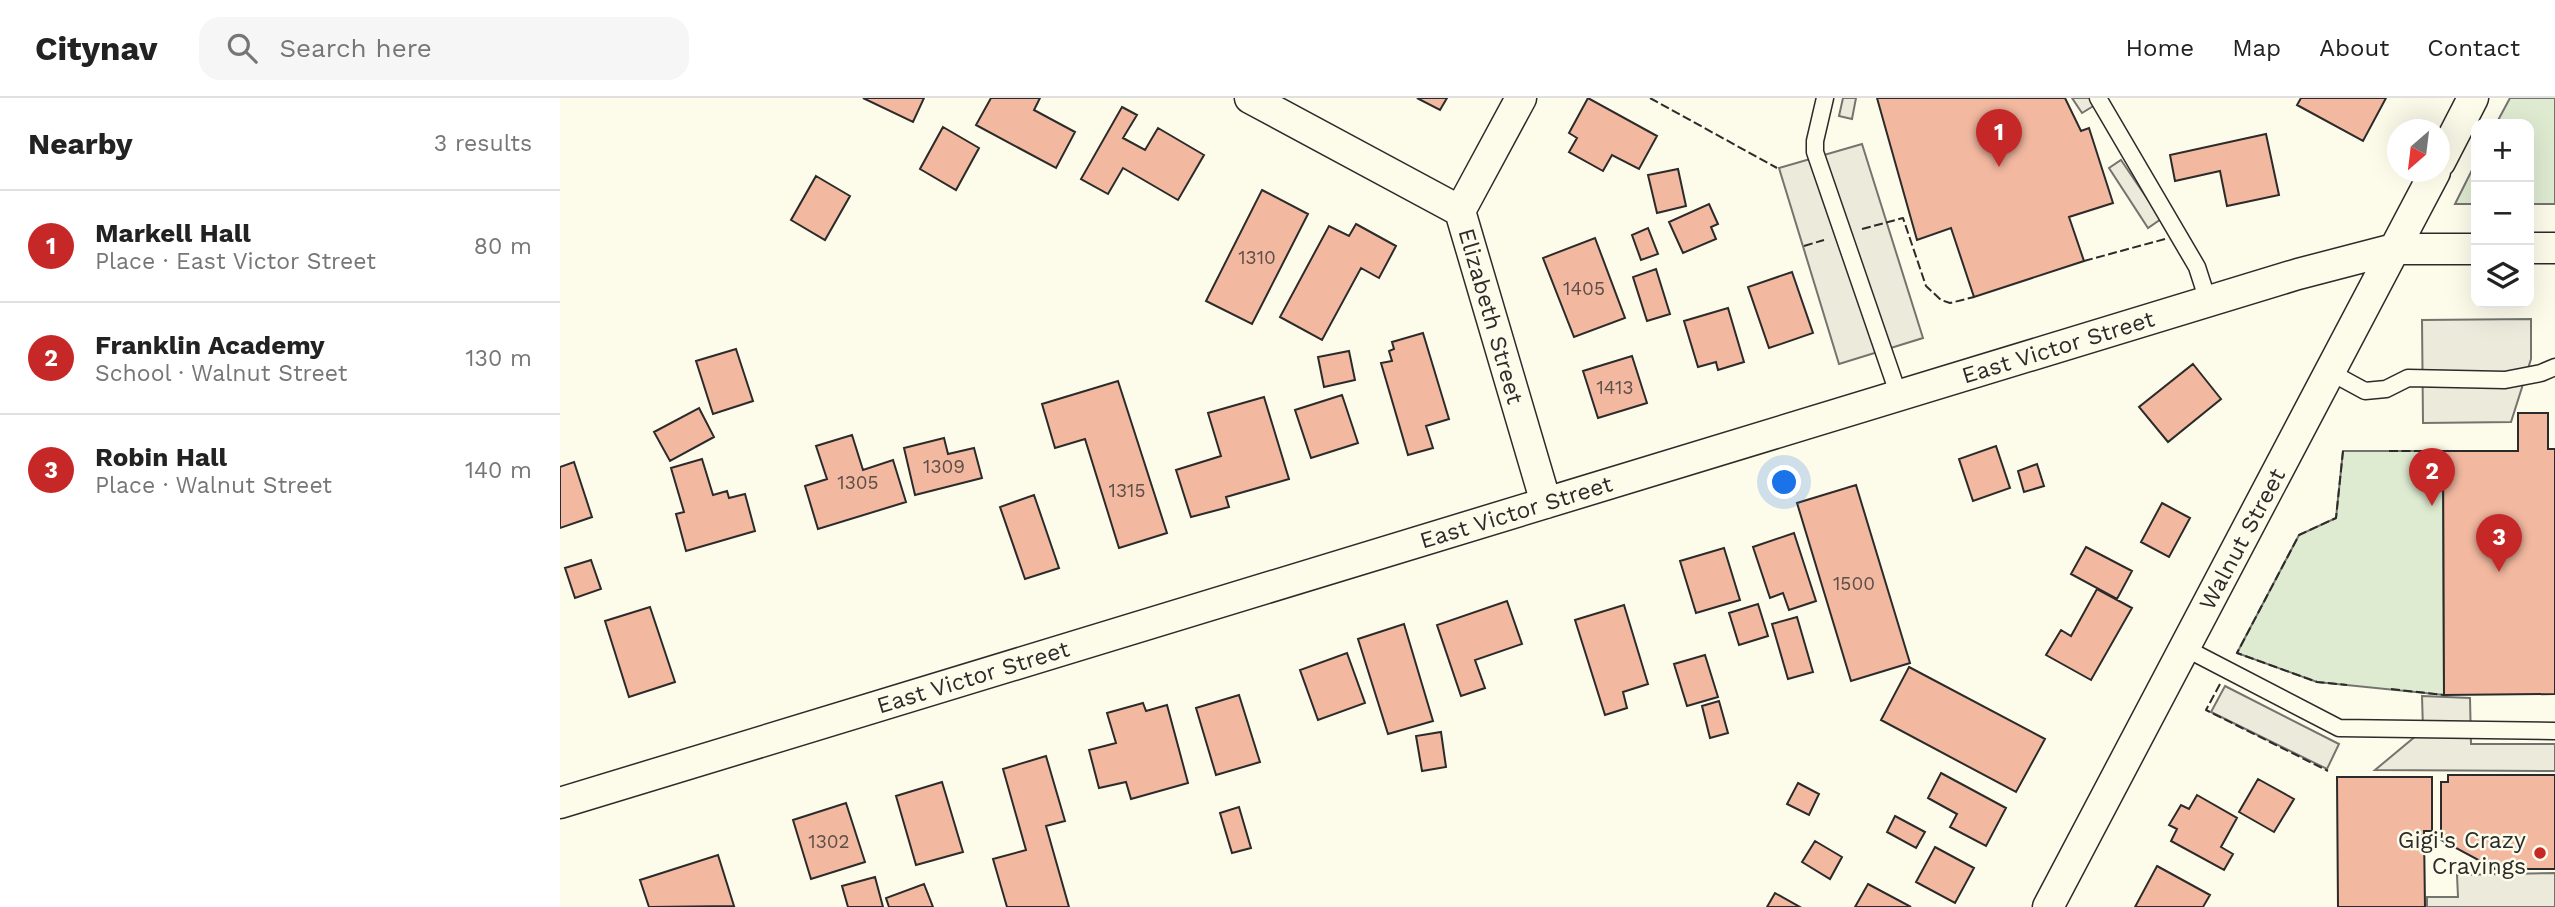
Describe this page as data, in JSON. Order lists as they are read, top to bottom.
{
  "streets": {
    "street": ["Elizabeth Street", "East Victor Street", "Walnut Street"]
  },
  "crossings": [
    ["Elizabeth Street", "East Victor Street"],
    ["East Victor Street", "Walnut Street"]
  ],
  "places": ["Gigi's Crazy Cravings"],
  "house_numbers": [
    "1310",
    "1405",
    "1413",
    "1309",
    "1305",
    "1315",
    "1500",
    "1302"
  ],
  "north": "bottom left",
  "page": {
    "header": "Citynav",
    "search": "Search here",
    "nav": [
      "Home",
      "Map",
      "About",
      "Contact"
    ],
    "heading": ["Nearby", "3 results"],
    "pins": ["1", "2", "3"],
    "map_buttons": ["+", "−"],
    "list": [
      {
        "mark": "1",
        "name": "Markell Hall",
        "note": "Place · East Victor Street",
        "value": "80 m"
      },
      {
        "mark": "2",
        "name": "Franklin Academy",
        "note": "School · Walnut Street",
        "value": "130 m"
      },
      {
        "mark": "3",
        "name": "Robin Hall",
        "note": "Place · Walnut Street",
        "value": "140 m"
      }
    ]
  }
}
